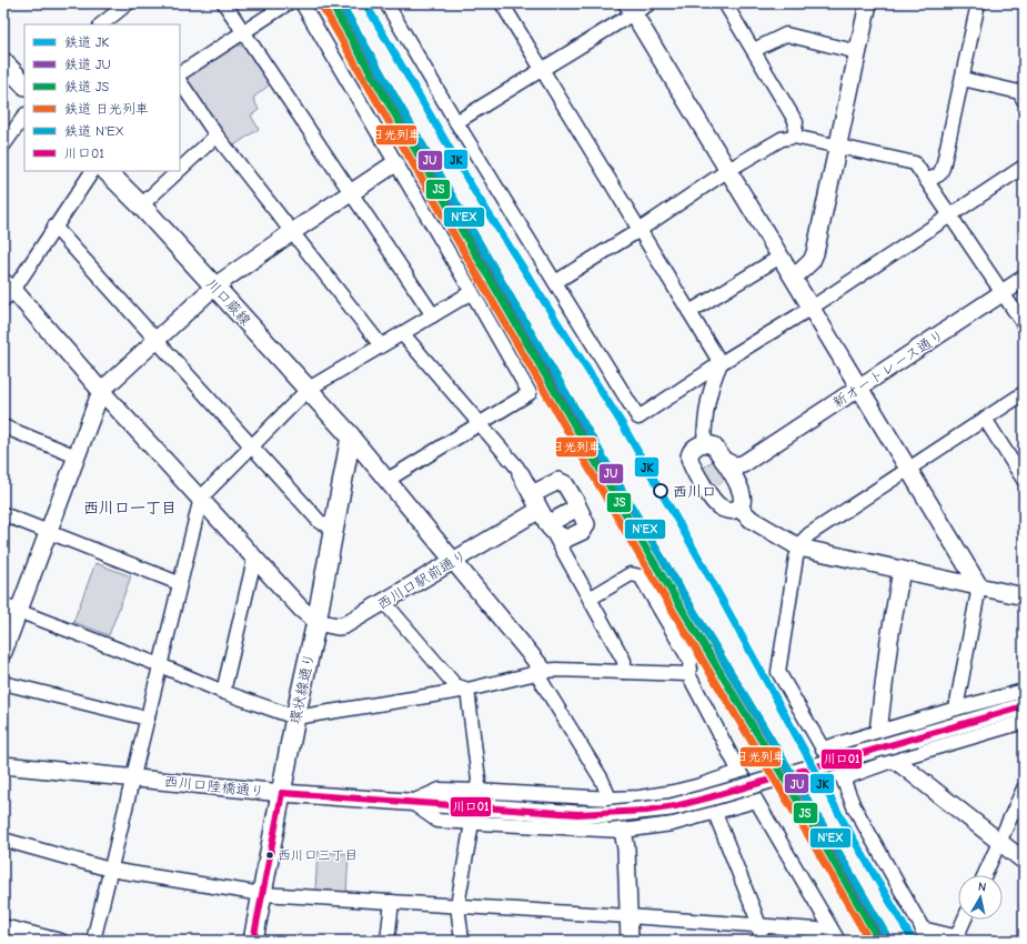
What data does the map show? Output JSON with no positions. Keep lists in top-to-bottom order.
{
  "streets": {
    "main road": ["川口蕨線", "環状線通り"],
    "street": ["新オートレース通り", "西川口駅前通り", "西川口陸橋通り"]
  },
  "crossings": [
    ["川口蕨線", "環状線通り"],
    ["西川口駅前通り", "環状線通り"],
    ["環状線通り", "西川口陸橋通り"]
  ],
  "districts": ["西川口一丁目"],
  "places": ["西川口", "西川口三丁目"],
  "lines": [
    "rail line JK",
    "rail line JU",
    "rail line JS",
    "rail line N'EX",
    "rail line 日光列車",
    "transit line 川口01"
  ],
  "legend": [
    "鉄道 JK",
    "鉄道 JU",
    "鉄道 JS",
    "鉄道 日光列車",
    "鉄道 N'EX",
    "川口01"
  ],
  "north": "top"
}
